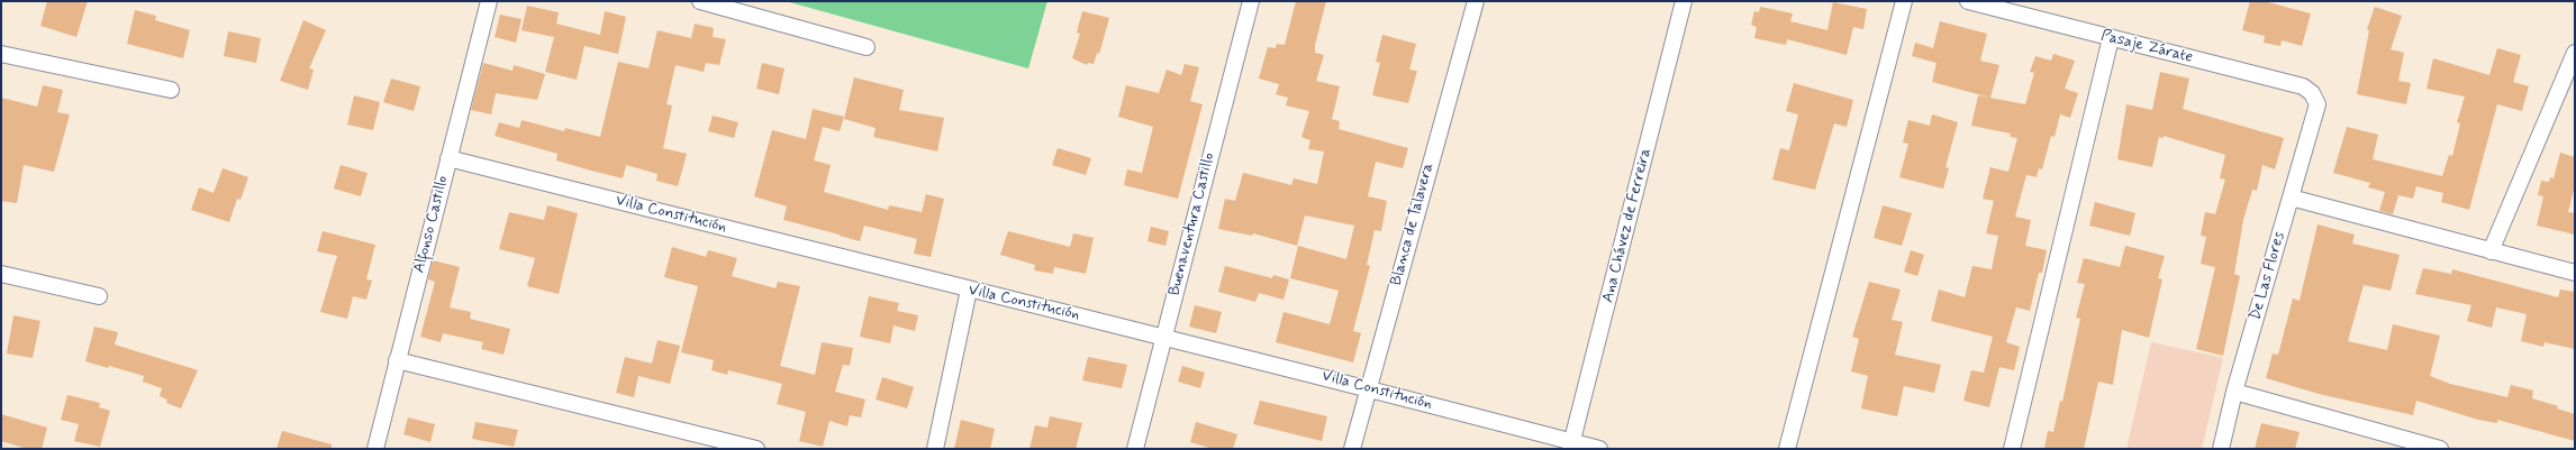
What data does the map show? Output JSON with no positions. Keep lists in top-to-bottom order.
{
  "streets": {
    "street": [
      "Pasaje Zárate",
      "Villa Constitución",
      "Alfonso Castillo",
      "Buenaventura Castillo",
      "Blanca de Talavera",
      "Ana Chávez de Ferreira",
      "De Las Flores"
    ]
  },
  "crossings": [
    ["Pasaje Zárate", "De Las Flores"],
    ["Villa Constitución", "Alfonso Castillo"],
    ["Villa Constitución", "Buenaventura Castillo"],
    ["Villa Constitución", "Blanca de Talavera"],
    ["Villa Constitución", "Ana Chávez de Ferreira"]
  ]
}
